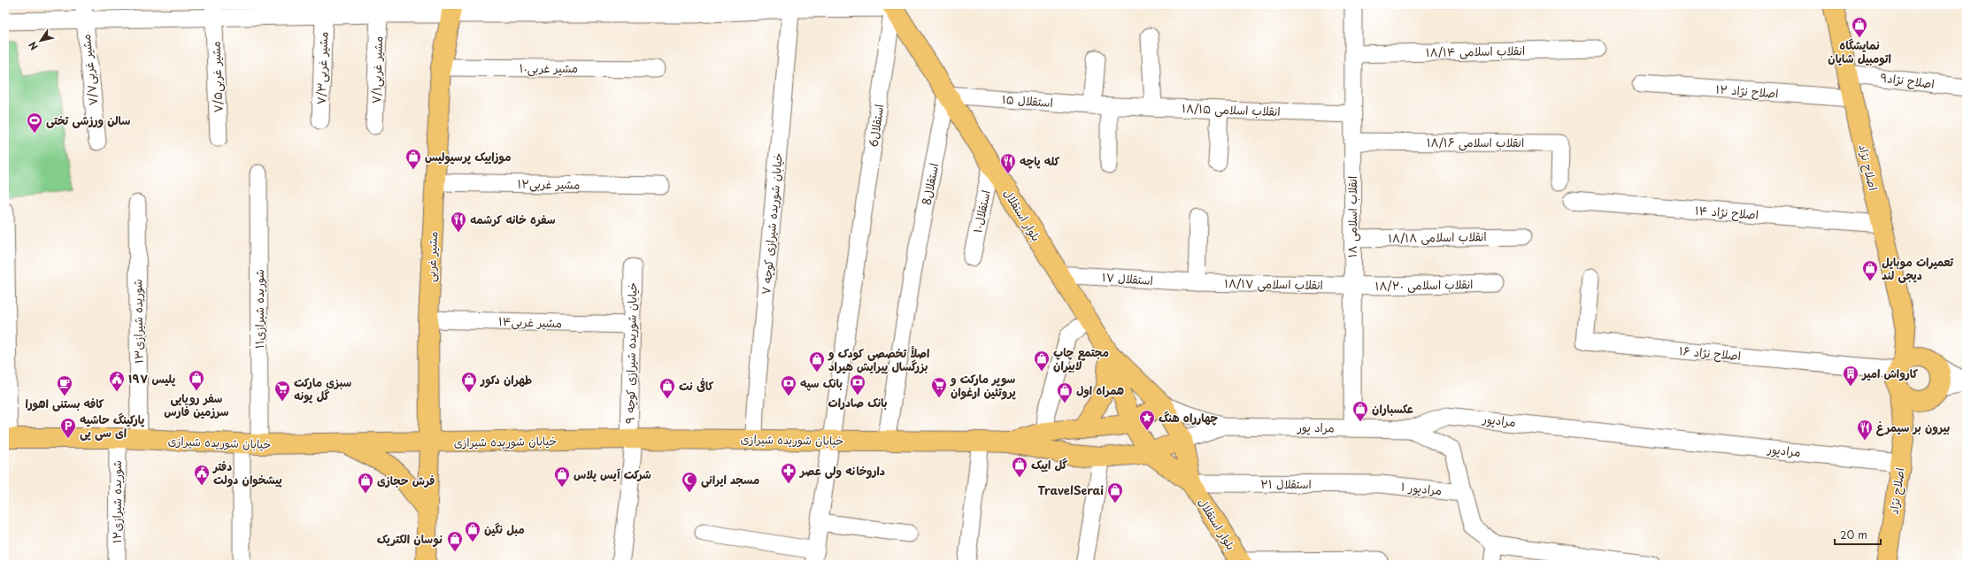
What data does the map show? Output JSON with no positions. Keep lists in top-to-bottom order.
{
  "streets": {
    "main road": [
      "اصلاح نژاد",
      "بلوار استقلال",
      "مشیر غربی",
      "خیابان شوریده شیرازی"
    ],
    "street": [
      "۱۸/۱۴ انقلاب اسلامی",
      "۷/۳مشیر غربی",
      "۱۰مشیر غربی",
      "۷/۷مشیر غربی",
      "۷/۱مشیر غربی",
      "۷/۵مشیر غربی",
      "اصلاح نژاد۹",
      "۱۲ اصلاح نژاد",
      "۱۵ استقلال",
      "۱۸/۱۵ انقلاب اسلامی",
      "استقلال6",
      "۱۸/۱۶ انقلاب اسلامی",
      "مشیر غربی۱۲",
      "استقلال8",
      "استقلال۱۰",
      "۱۴ اصلاح نژاد",
      "۱۸ انقلاب اسلامی",
      "خیابان شوریده شیرازی کوچه ۷",
      "۱۸/۱۸ انقلاب اسلامی",
      "۱۷ استقلال",
      "۱۸/۱۷ انقلاب اسلامی",
      "۱۸/۲۰ انقلاب اسلامی",
      "شوریده شیرازی۱۱",
      "شوریده شیرازی۱۳",
      "مشیر غربی۱۴",
      "خیابان شوریده شیرازی کوچه ۹",
      "۱۶ اصلاح نژاد",
      "مرادپور",
      "مراد پور",
      "۲۱ استقلال",
      "۱ مرادپور",
      "شوریده شیرازی۱۲"
    ]
  },
  "crossings": [
    ["۱۸/۱۴ انقلاب اسلامی", "۱۸ انقلاب اسلامی"],
    ["۱۰مشیر غربی", "مشیر غربی"],
    ["اصلاح نژاد۹", "اصلاح نژاد"],
    ["۱۲ اصلاح نژاد", "اصلاح نژاد"],
    ["۱۵ استقلال", "۱۸/۱۵ انقلاب اسلامی"],
    ["۱۵ استقلال", "استقلال8"],
    ["۱۵ استقلال", "بلوار استقلال"],
    ["۱۸/۱۵ انقلاب اسلامی", "۱۸ انقلاب اسلامی"],
    ["استقلال6", "بلوار استقلال"],
    ["استقلال6", "خیابان شوریده شیرازی"],
    ["۱۸/۱۶ انقلاب اسلامی", "۱۸ انقلاب اسلامی"],
    ["اصلاح نژاد", "۱۴ اصلاح نژاد"],
    ["اصلاح نژاد", "مرادپور"],
    ["مشیر غربی۱۲", "مشیر غربی"],
    ["استقلال8", "بلوار استقلال"],
    ["استقلال8", "خیابان شوریده شیرازی"],
    ["استقلال۱۰", "بلوار استقلال"],
    ["بلوار استقلال", "۱۷ استقلال"],
    ["بلوار استقلال", "مراد پور"],
    ["بلوار استقلال", "خیابان شوریده شیرازی"],
    ["بلوار استقلال", "۲۱ استقلال"],
    ["۱۸ انقلاب اسلامی", "۱۸/۱۸ انقلاب اسلامی"],
    ["۱۸ انقلاب اسلامی", "۱۸/۱۷ انقلاب اسلامی"],
    ["۱۸ انقلاب اسلامی", "۱۸/۲۰ انقلاب اسلامی"],
    ["۱۸ انقلاب اسلامی", "مراد پور"],
    ["خیابان شوریده شیرازی کوچه ۷", "خیابان شوریده شیرازی"],
    ["مشیر غربی", "مشیر غربی۱۴"],
    ["مشیر غربی", "خیابان شوریده شیرازی"],
    ["۱۷ استقلال", "۱۸/۱۷ انقلاب اسلامی"],
    ["۱۸/۱۷ انقلاب اسلامی", "۱۸/۲۰ انقلاب اسلامی"],
    ["شوریده شیرازی۱۱", "خیابان شوریده شیرازی"],
    ["شوریده شیرازی۱۳", "خیابان شوریده شیرازی"],
    ["مشیر غربی۱۴", "خیابان شوریده شیرازی کوچه ۹"],
    ["خیابان شوریده شیرازی کوچه ۹", "خیابان شوریده شیرازی"],
    ["مرادپور", "مراد پور"],
    ["مراد پور", "خیابان شوریده شیرازی"],
    ["خیابان شوریده شیرازی", "شوریده شیرازی۱۲"],
    ["۲۱ استقلال", "۱ مرادپور"]
  ],
  "places": {
    "shop": [
      "نمايشگاه اتومبيل شايان",
      "موزاییک پرسپولیس",
      "تعمیرات موبایل دیجی لند",
      "مجتمع چاپ لابيران",
      "اصلأ تخصصی کودک و بزرگسال پیرایش هیراد",
      "سفر رویایی سرزمین فارس",
      "طهران دکور",
      "کافی نت",
      "همراه اول",
      "عکسباران",
      "گل ایپک",
      "شرکت آیس پلاس",
      "فرش حجازی",
      "TravelSerai",
      "مبل نگین",
      "نوسان الکتریک"
    ],
    "sports": ["سالن ورزشی تختی"],
    "restaurant": ["کله پاچه", "سفره خانه کرشمه", "بیرون بر سیمرغ"],
    "building": ["کارواش امیر"],
    "public building": ["پلیس ۱۹۷", "دفتر پیشخوان دولت"],
    "bank": ["بانک صادرات", "بانک سپه"],
    "cafe": ["کافه بستنی اهورا"],
    "supermarket": ["سوپر مارکت و پروتئین ارغوان", "سبزی مارکت گل پونه"],
    "place": ["چهارراه هنگ"],
    "parking": ["پارکینگ حاشیه ای سی پی"],
    "pharmacy": ["داروخانه ولی عصر"],
    "mosque": ["مسجد ایرانی"]
  },
  "scale_bar": "20 m",
  "north": "bottom left"
}
